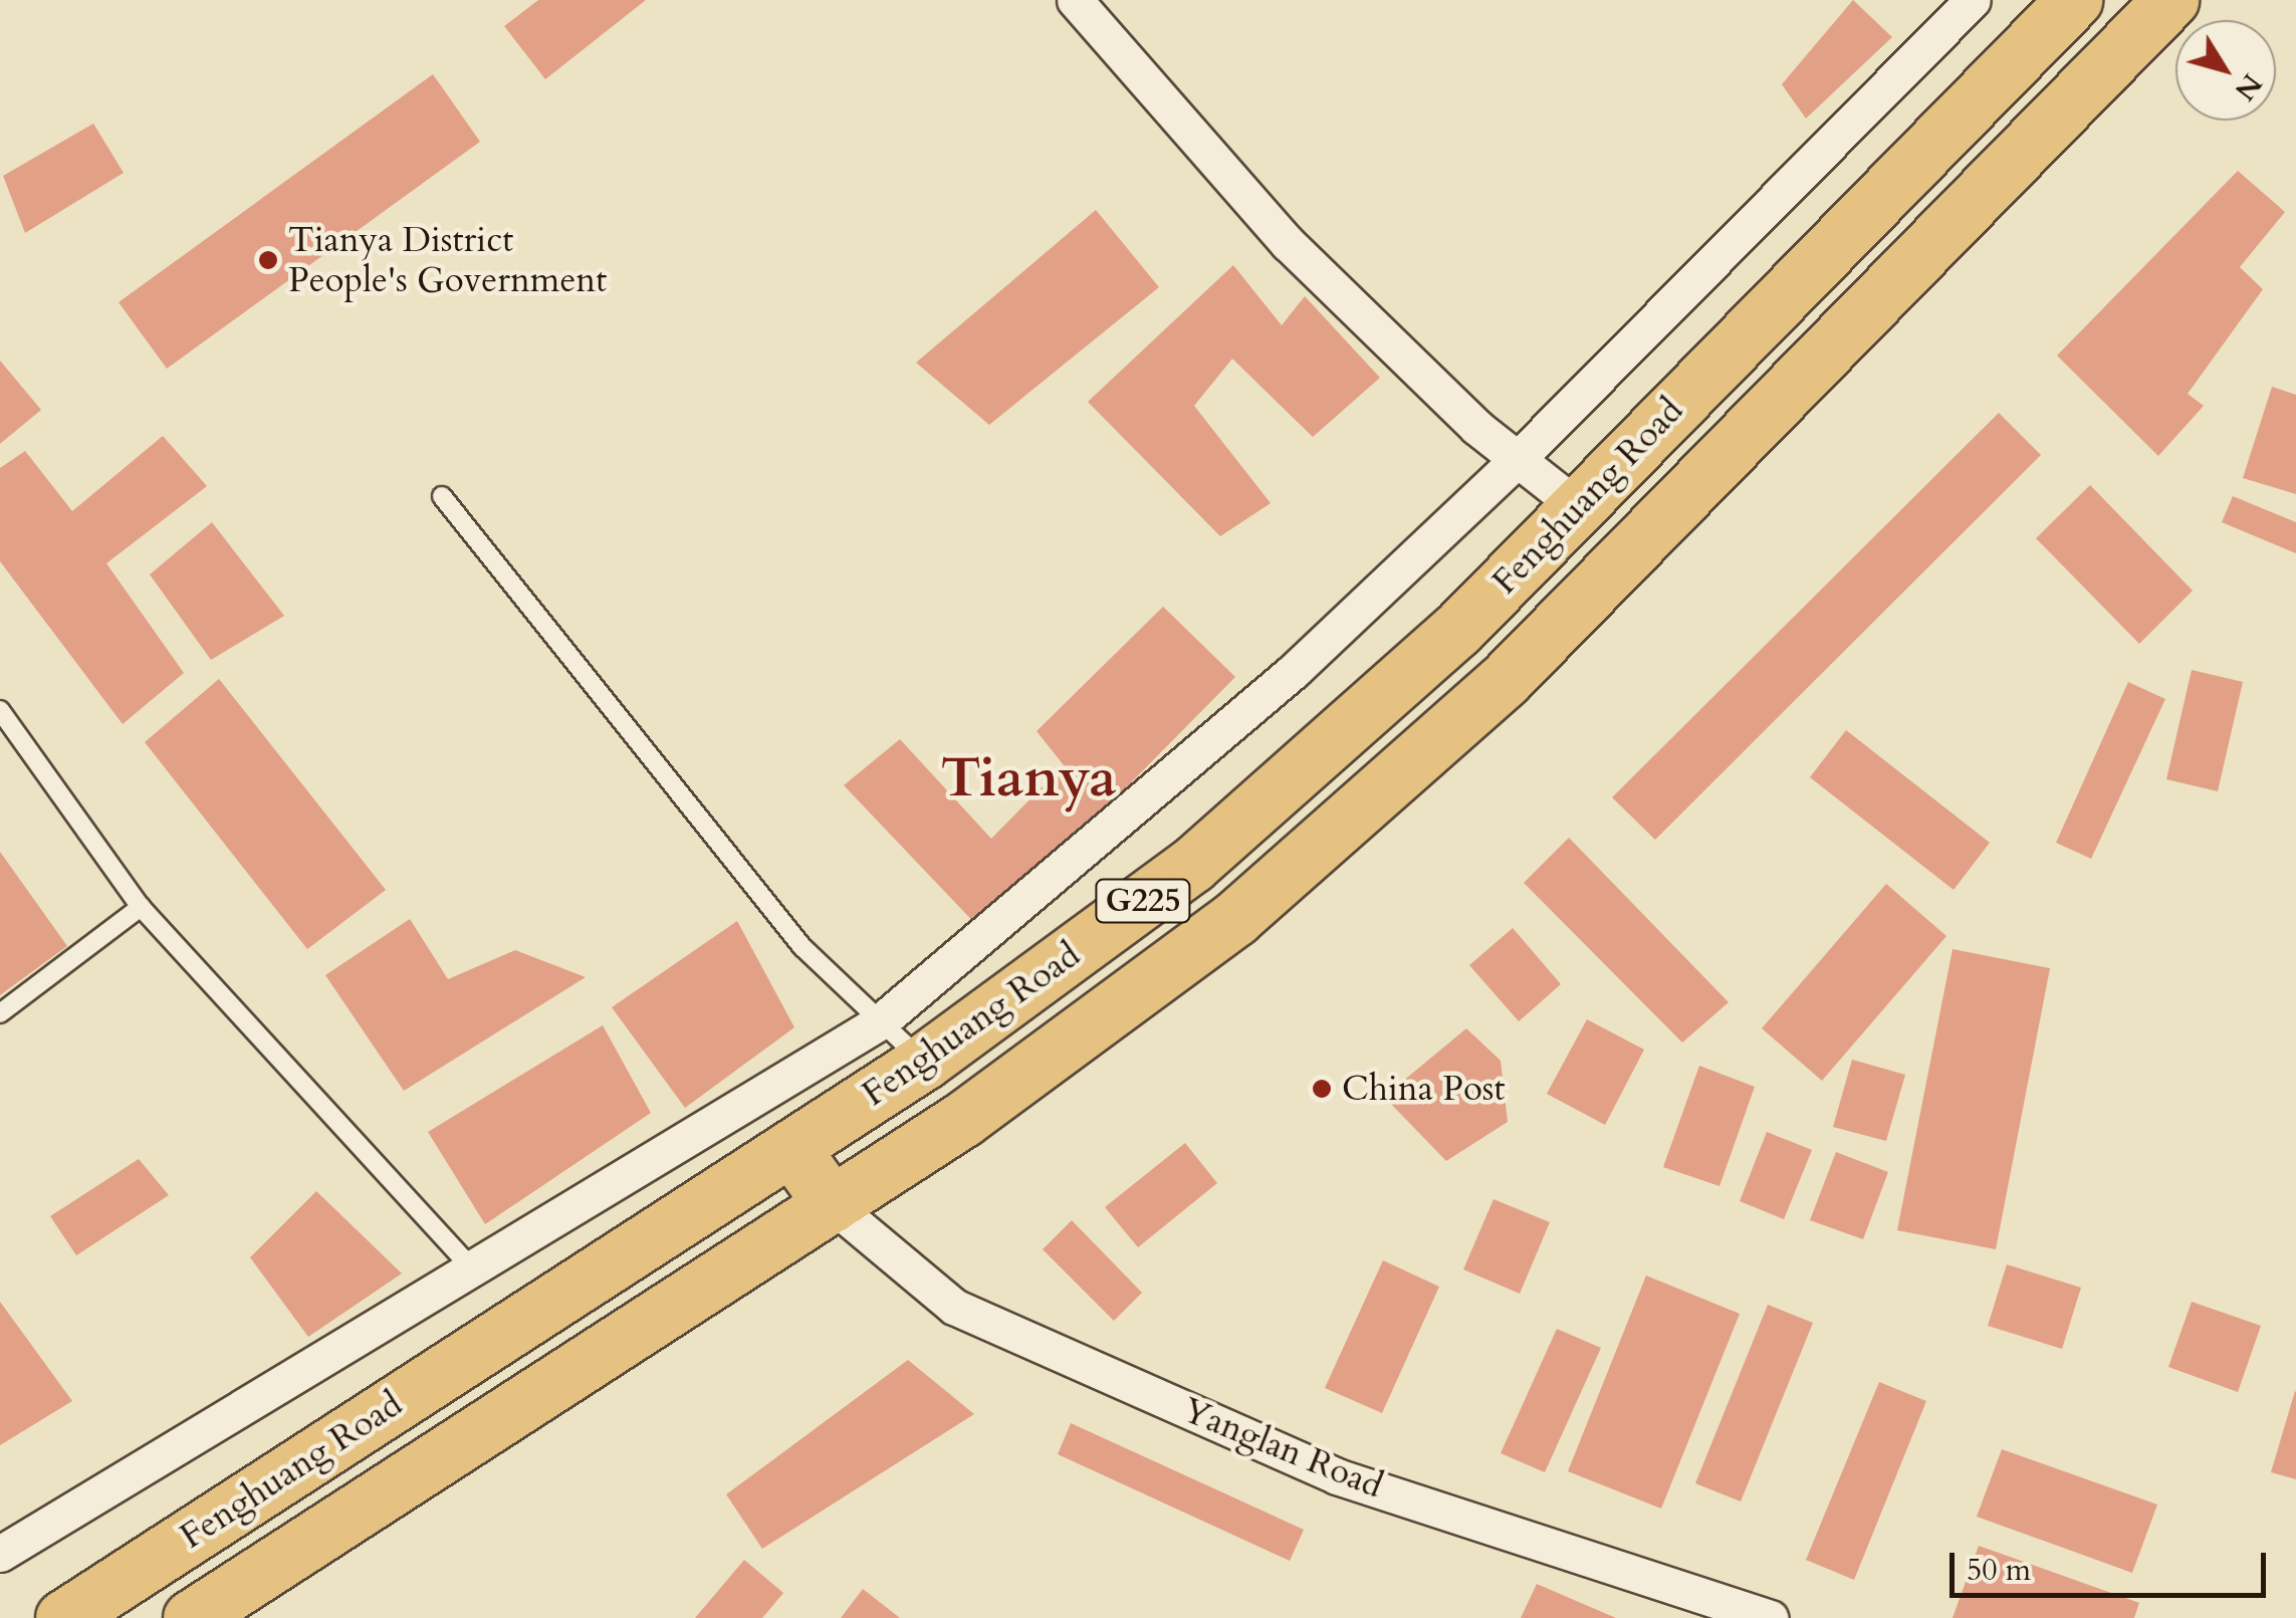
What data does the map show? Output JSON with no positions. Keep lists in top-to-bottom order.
{
  "streets": {
    "main road": ["Fenghuang Road", "G225"],
    "street": ["Yanglan Road"]
  },
  "crossings": [
    ["Fenghuang Road", "Yanglan Road"]
  ],
  "districts": ["Tianya"],
  "places": ["Tianya District People's Government", "China Post"],
  "scale_bar": "50 m",
  "north": "bottom right"
}
